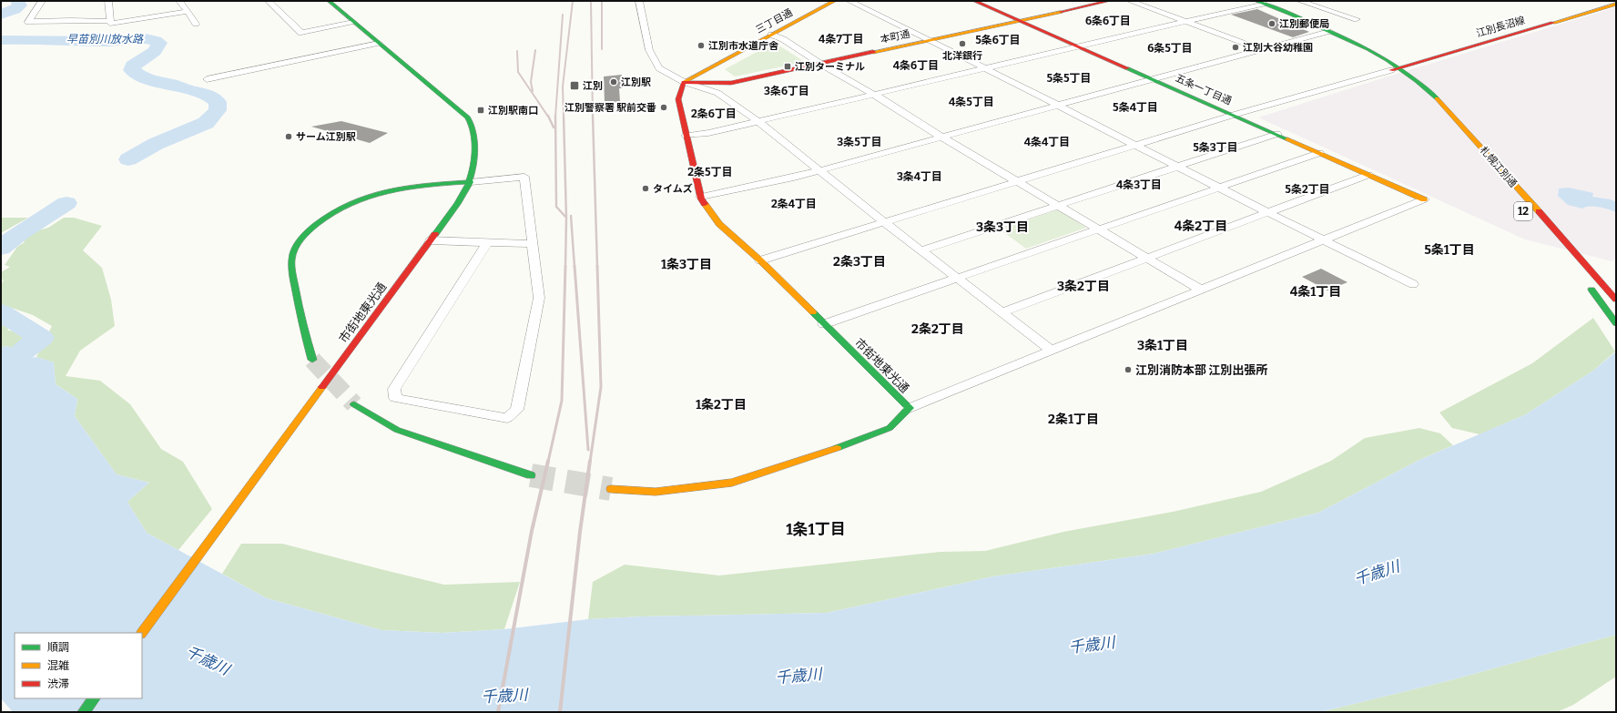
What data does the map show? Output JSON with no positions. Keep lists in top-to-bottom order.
{
  "streets": {
    "main road": [
      "三丁目通",
      "江別長沼線",
      "本町通",
      "五条一丁目通",
      "札幌江別通",
      "12",
      "市街地東光通"
    ]
  },
  "crossings": [
    ["三丁目通", "本町通"],
    ["三丁目通", "市街地東光通"],
    ["江別長沼線", "札幌江別通"],
    ["本町通", "五条一丁目通"],
    ["本町通", "市街地東光通"]
  ],
  "districts": [
    "6条6丁目",
    "4条7丁目",
    "5条6丁目",
    "6条5丁目",
    "4条6丁目",
    "5条5丁目",
    "3条6丁目",
    "4条5丁目",
    "5条4丁目",
    "2条6丁目",
    "3条5丁目",
    "4条4丁目",
    "5条3丁目",
    "2条5丁目",
    "3条4丁目",
    "4条3丁目",
    "5条2丁目",
    "2条4丁目",
    "4条2丁目",
    "3条3丁目",
    "5条1丁目",
    "2条3丁目",
    "1条3丁目",
    "3条2丁目",
    "4条1丁目",
    "2条2丁目",
    "3条1丁目",
    "1条2丁目",
    "2条1丁目",
    "1条1丁目"
  ],
  "water": ["早苗別川放水路", "千歳川"],
  "places": {
    "other": [
      "江別郵便局",
      "北洋銀行",
      "江別市水道庁舎",
      "江別大谷幼稚園",
      "江別駅",
      "江別警察署 駅前交番",
      "サーム江別駅",
      "タイムズ",
      "江別消防本部 江別出張所"
    ],
    "transit": ["江別ターミナル", "江別", "江別駅南口"]
  },
  "legend": ["順調", "混雑", "渋滞"]
}
